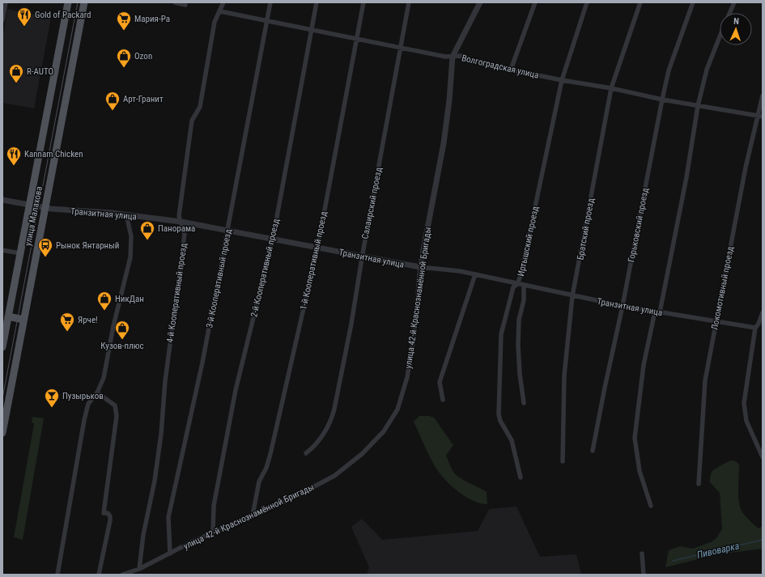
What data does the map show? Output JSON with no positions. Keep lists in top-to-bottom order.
{
  "streets": {
    "main road": ["улица Малахова"],
    "street": [
      "Волгоградская улица",
      "Салаирский проезд",
      "Транзитная улица",
      "Горьковский проезд",
      "Братский проезд",
      "Иртышский проезд",
      "1-й Кооперативный проезд",
      "2-й Кооперативный проезд",
      "3-й Кооперативный проезд",
      "Локомотивный проезд",
      "4-й Кооперативный проезд",
      "улица 42-й Краснознамённой Бригады"
    ]
  },
  "crossings": [
    ["Волгоградская улица", "Салаирский проезд"],
    ["Волгоградская улица", "Горьковский проезд"],
    ["Волгоградская улица", "Братский проезд"],
    ["Волгоградская улица", "Иртышский проезд"],
    ["Волгоградская улица", "1-й Кооперативный проезд"],
    ["Волгоградская улица", "2-й Кооперативный проезд"],
    ["Волгоградская улица", "3-й Кооперативный проезд"],
    ["Волгоградская улица", "Локомотивный проезд"],
    ["Волгоградская улица", "4-й Кооперативный проезд"],
    ["Волгоградская улица", "улица 42-й Краснознамённой Бригады"],
    ["Салаирский проезд", "Транзитная улица"],
    ["Транзитная улица", "улица Малахова"],
    ["Транзитная улица", "Горьковский проезд"],
    ["Транзитная улица", "Братский проезд"],
    ["Транзитная улица", "Иртышский проезд"],
    ["Транзитная улица", "1-й Кооперативный проезд"],
    ["Транзитная улица", "2-й Кооперативный проезд"],
    ["Транзитная улица", "3-й Кооперативный проезд"],
    ["Транзитная улица", "Локомотивный проезд"],
    ["Транзитная улица", "4-й Кооперативный проезд"],
    ["Транзитная улица", "улица 42-й Краснознамённой Бригады"],
    ["1-й Кооперативный проезд", "улица 42-й Краснознамённой Бригады"],
    ["2-й Кооперативный проезд", "улица 42-й Краснознамённой Бригады"],
    ["3-й Кооперативный проезд", "улица 42-й Краснознамённой Бригады"],
    ["4-й Кооперативный проезд", "улица 42-й Краснознамённой Бригады"]
  ],
  "water": ["Пивоварка"],
  "places": {
    "restaurant": ["Gold of Packard", "Kannam Chicken"],
    "supermarket": ["Мария-Ра", "Ярче!"],
    "shop": [
      "Ozon",
      "R-AUTO",
      "Арт-Гранит",
      "Панорама",
      "НикДан",
      "Кузов-плюс"
    ],
    "bus stop": ["Рынок Янтарный"],
    "bar": ["Пузырьков"]
  },
  "north": "top"
}
